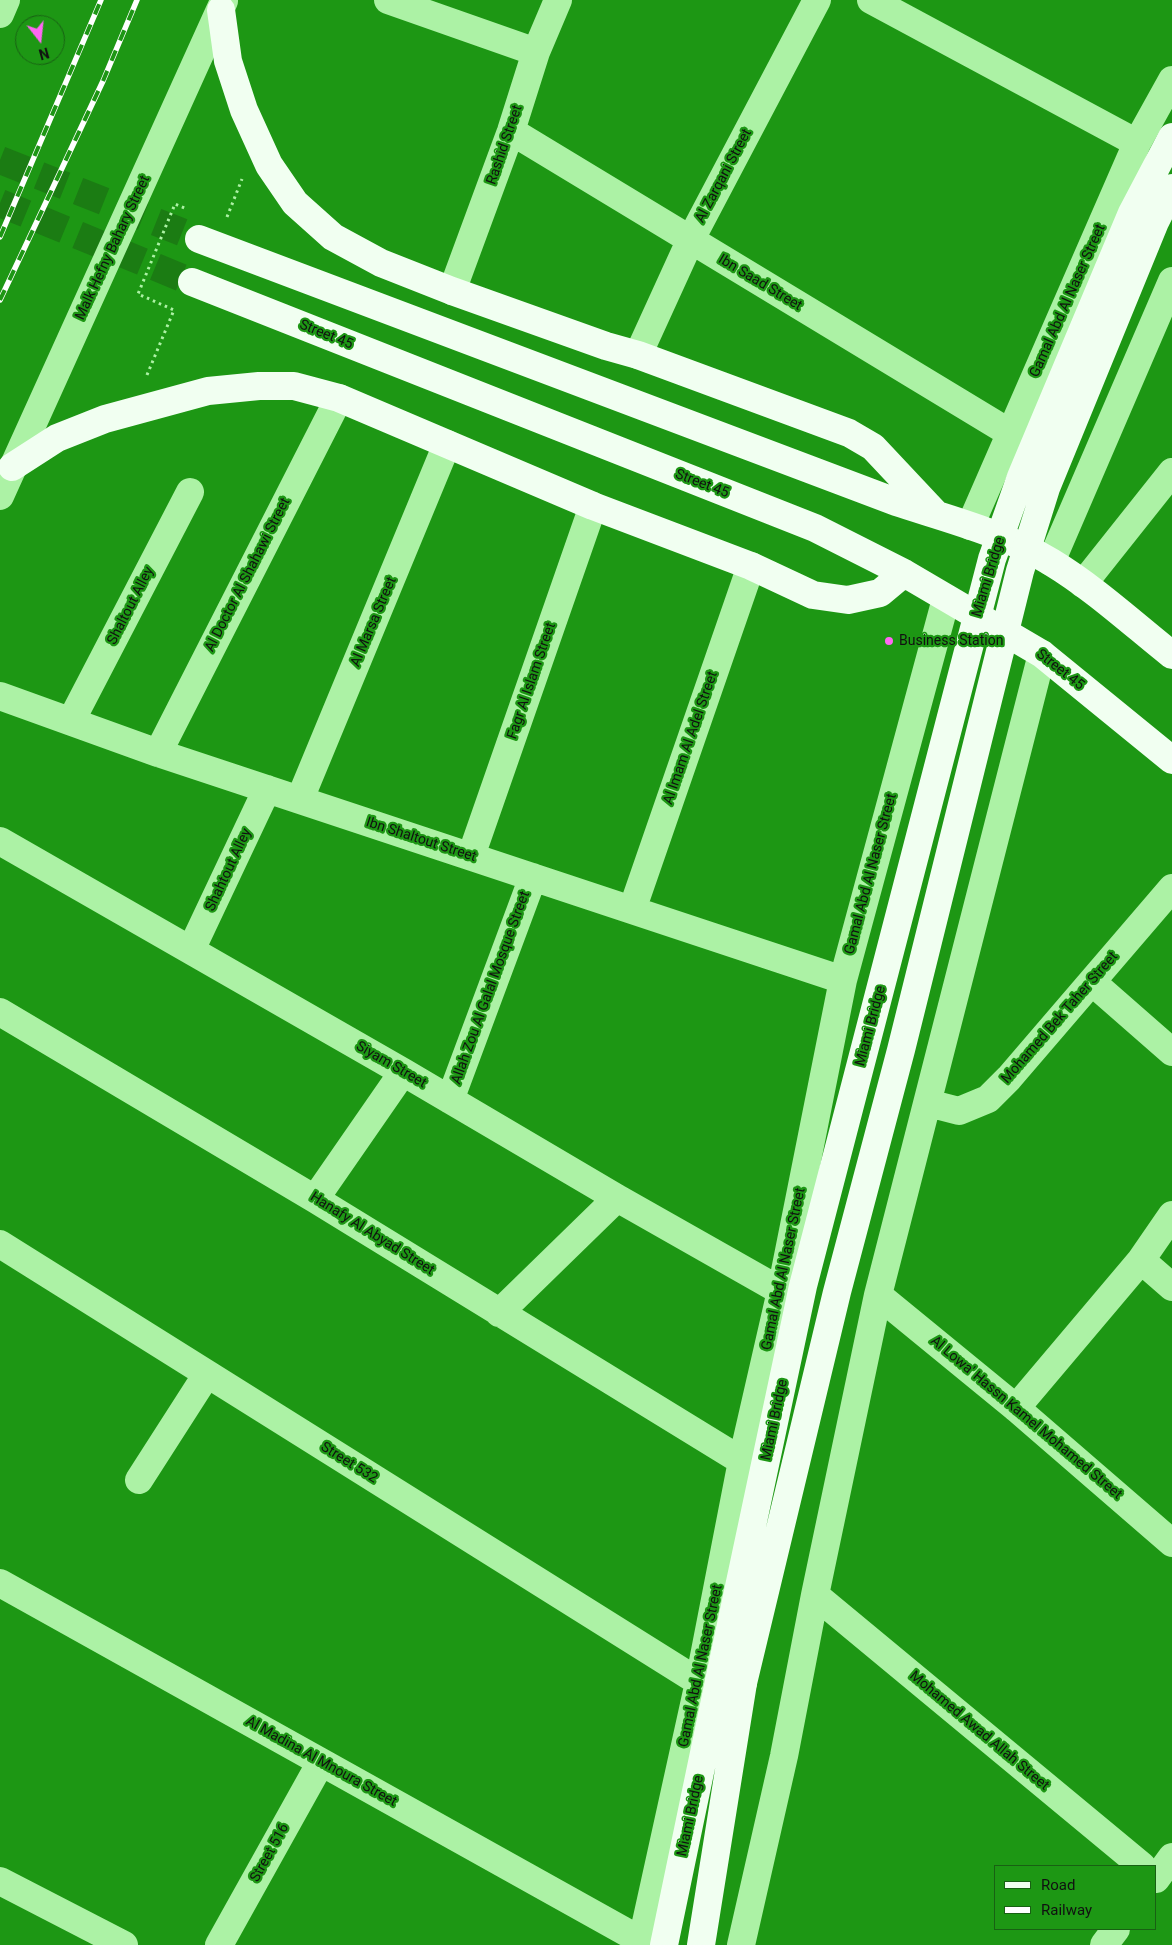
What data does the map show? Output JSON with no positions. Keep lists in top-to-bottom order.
{
  "streets": {
    "main road": ["Street 45", "Miami Bridge"],
    "street": [
      "Rashid Street",
      "Al Zarqani Street",
      "Malk Hefny Bahary Street",
      "Ibn Saad Street",
      "Gamal Abd Al Naser Street",
      "Al Doctor Al Shahawi Street",
      "Shaltout Alley",
      "Al Marsa Street",
      "Fagr Al Islam Street",
      "Al Imam Al Adel Street",
      "Ibn Shaltout Street",
      "Shahtout Alley",
      "Allah Zou Al Galal Mosque Street",
      "Mohamed Bek Taher Street",
      "Siyam Street",
      "Hanafy Al Abyad Street",
      "Al Lowa' Hassn Kamel Mohamed Street",
      "Street 532",
      "Mohamed Awad Allah Street",
      "Al Madina Al Mnoura Street",
      "Street 516"
    ]
  },
  "crossings": [
    ["Rashid Street", "Ibn Saad Street"],
    ["Al Zarqani Street", "Ibn Saad Street"],
    ["Ibn Saad Street", "Gamal Abd Al Naser Street"],
    ["Gamal Abd Al Naser Street", "Street 45"],
    ["Gamal Abd Al Naser Street", "Miami Bridge"],
    ["Gamal Abd Al Naser Street", "Ibn Shaltout Street"],
    ["Gamal Abd Al Naser Street", "Siyam Street"],
    ["Gamal Abd Al Naser Street", "Hanafy Al Abyad Street"],
    ["Gamal Abd Al Naser Street", "Street 532"],
    ["Al Doctor Al Shahawi Street", "Ibn Shaltout Street"],
    ["Miami Bridge", "Street 532"],
    ["Miami Bridge", "Al Madina Al Mnoura Street"],
    ["Shaltout Alley", "Ibn Shaltout Street"],
    ["Al Marsa Street", "Ibn Shaltout Street"],
    ["Fagr Al Islam Street", "Ibn Shaltout Street"],
    ["Al Imam Al Adel Street", "Ibn Shaltout Street"],
    ["Ibn Shaltout Street", "Shahtout Alley"],
    ["Ibn Shaltout Street", "Allah Zou Al Galal Mosque Street"],
    ["Shahtout Alley", "Siyam Street"],
    ["Allah Zou Al Galal Mosque Street", "Siyam Street"],
    ["Al Madina Al Mnoura Street", "Street 516"]
  ],
  "places": ["Business Station"],
  "legend": ["Road", "Railway"],
  "north": "bottom"
}
